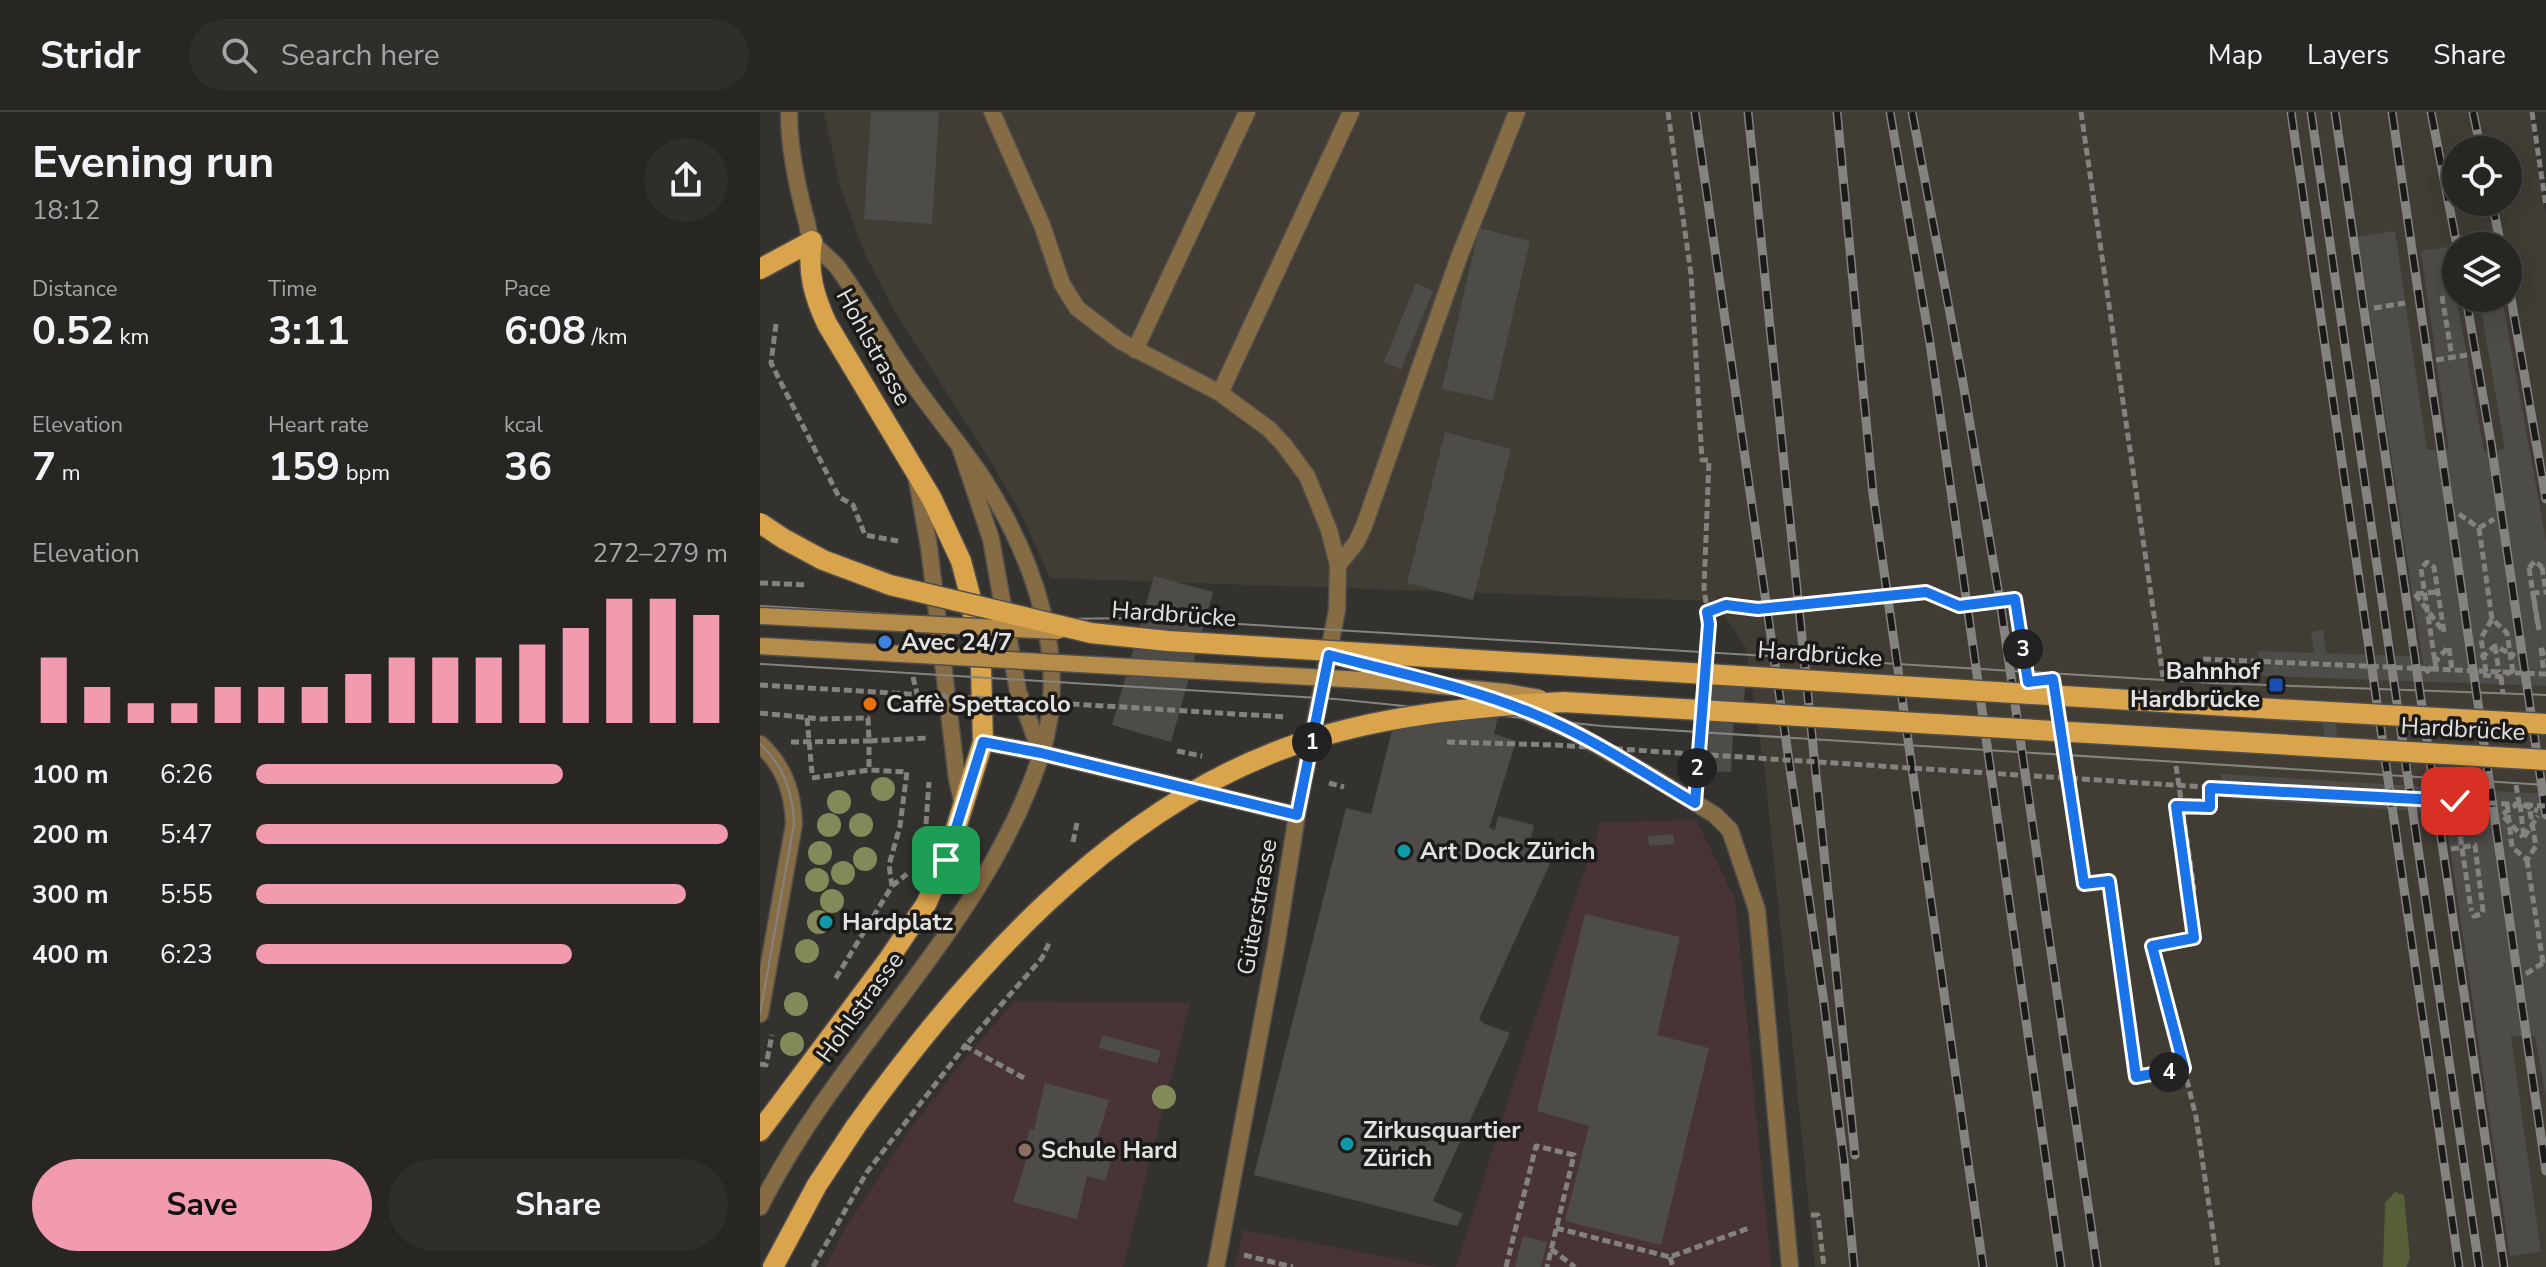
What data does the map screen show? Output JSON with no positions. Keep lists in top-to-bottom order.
{
  "streets": {
    "main road": ["Hohlstrasse", "Hardbrücke"],
    "street": ["Güterstrasse"]
  },
  "crossings": [
    ["Hohlstrasse", "Güterstrasse"]
  ],
  "places": {
    "other": [
      "Avec 24/7",
      "Caffè Spettacolo",
      "Art Dock Zürich",
      "Hardplatz",
      "Zirkusquartier Zürich",
      "Schule Hard"
    ],
    "transit": ["Bahnhof Hardbrücke"]
  },
  "page": {
    "header": "Stridr",
    "search": "Search here",
    "nav": ["Map", "Layers", "Share"],
    "heading": ["Evening run", "18:12"],
    "stats": [
      ["Distance", "0.52 km"],
      ["Time", "3:11"],
      ["Pace", "6:08 /km"],
      ["Elevation", "7 m"],
      ["Heart rate", "159 bpm"],
      ["kcal", "36"]
    ],
    "chart": ["Elevation", "272–279 m"],
    "pins": [
      "3",
      "1",
      "2",
      "4"
    ],
    "list": [
      {
        "name": "100 m",
        "note": "6:26"
      },
      {
        "name": "200 m",
        "note": "5:47"
      },
      {
        "name": "300 m",
        "note": "5:55"
      },
      {
        "name": "400 m",
        "note": "6:23"
      }
    ],
    "buttons": ["Save", "Share"]
  }
}
